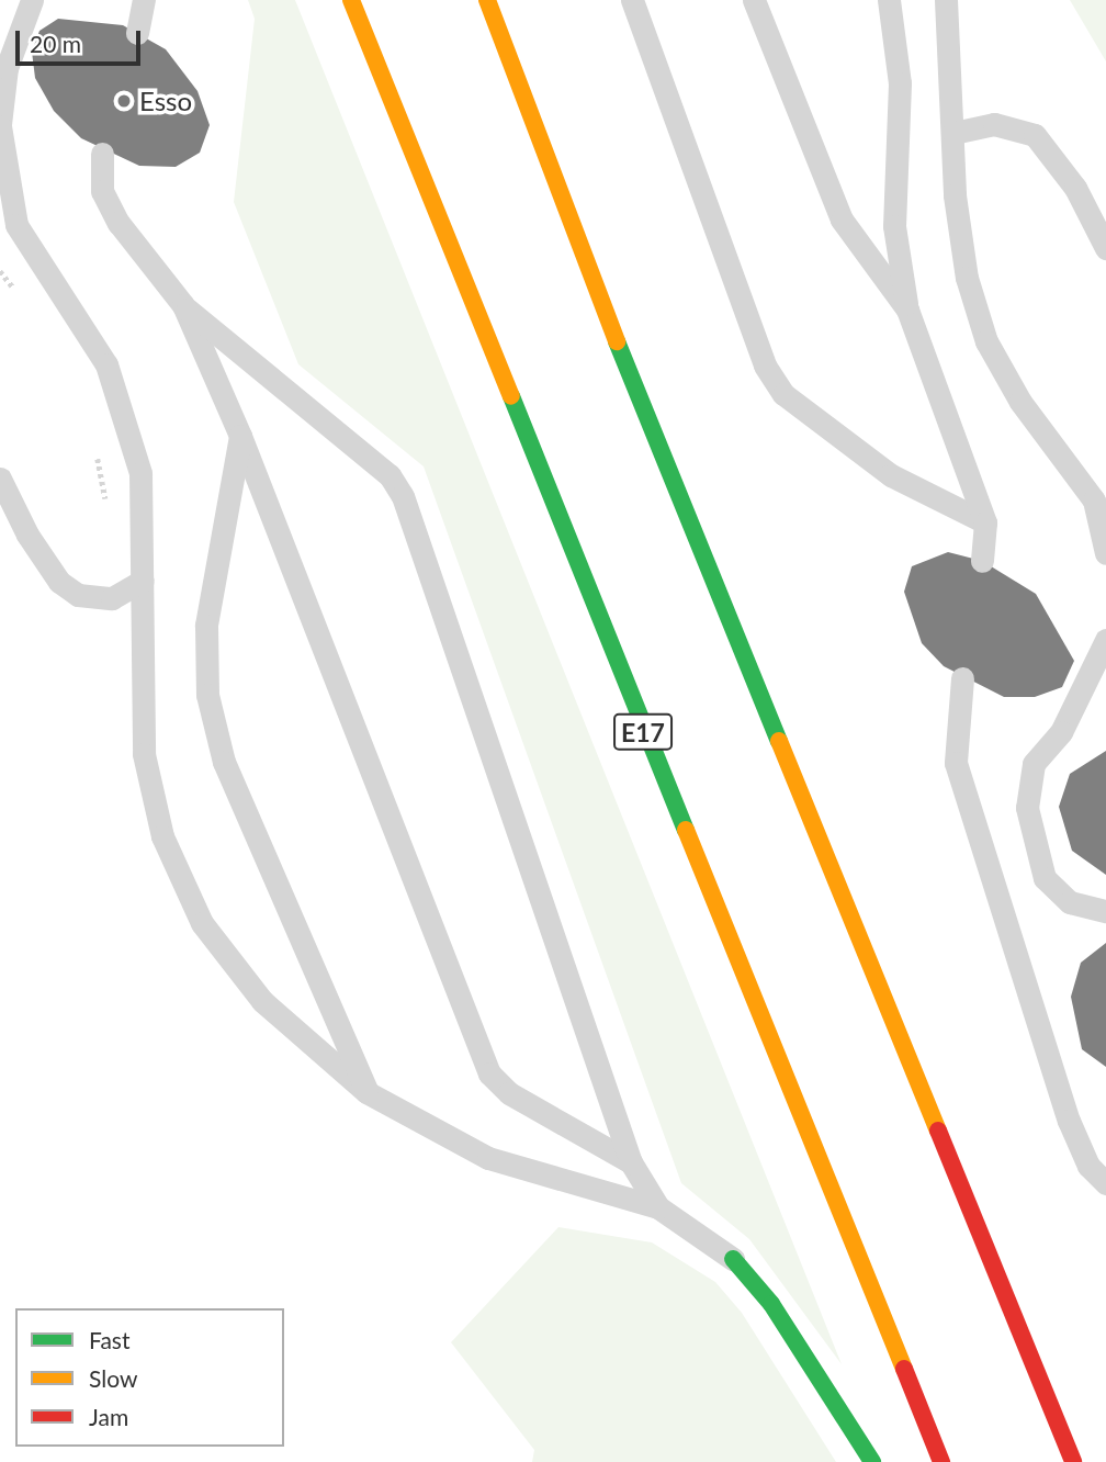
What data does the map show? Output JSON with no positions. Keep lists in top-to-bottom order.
{
  "streets": {
    "highway": ["E17"]
  },
  "places": ["Esso"],
  "legend": ["Fast", "Slow", "Jam"],
  "scale_bar": "20 m"
}
